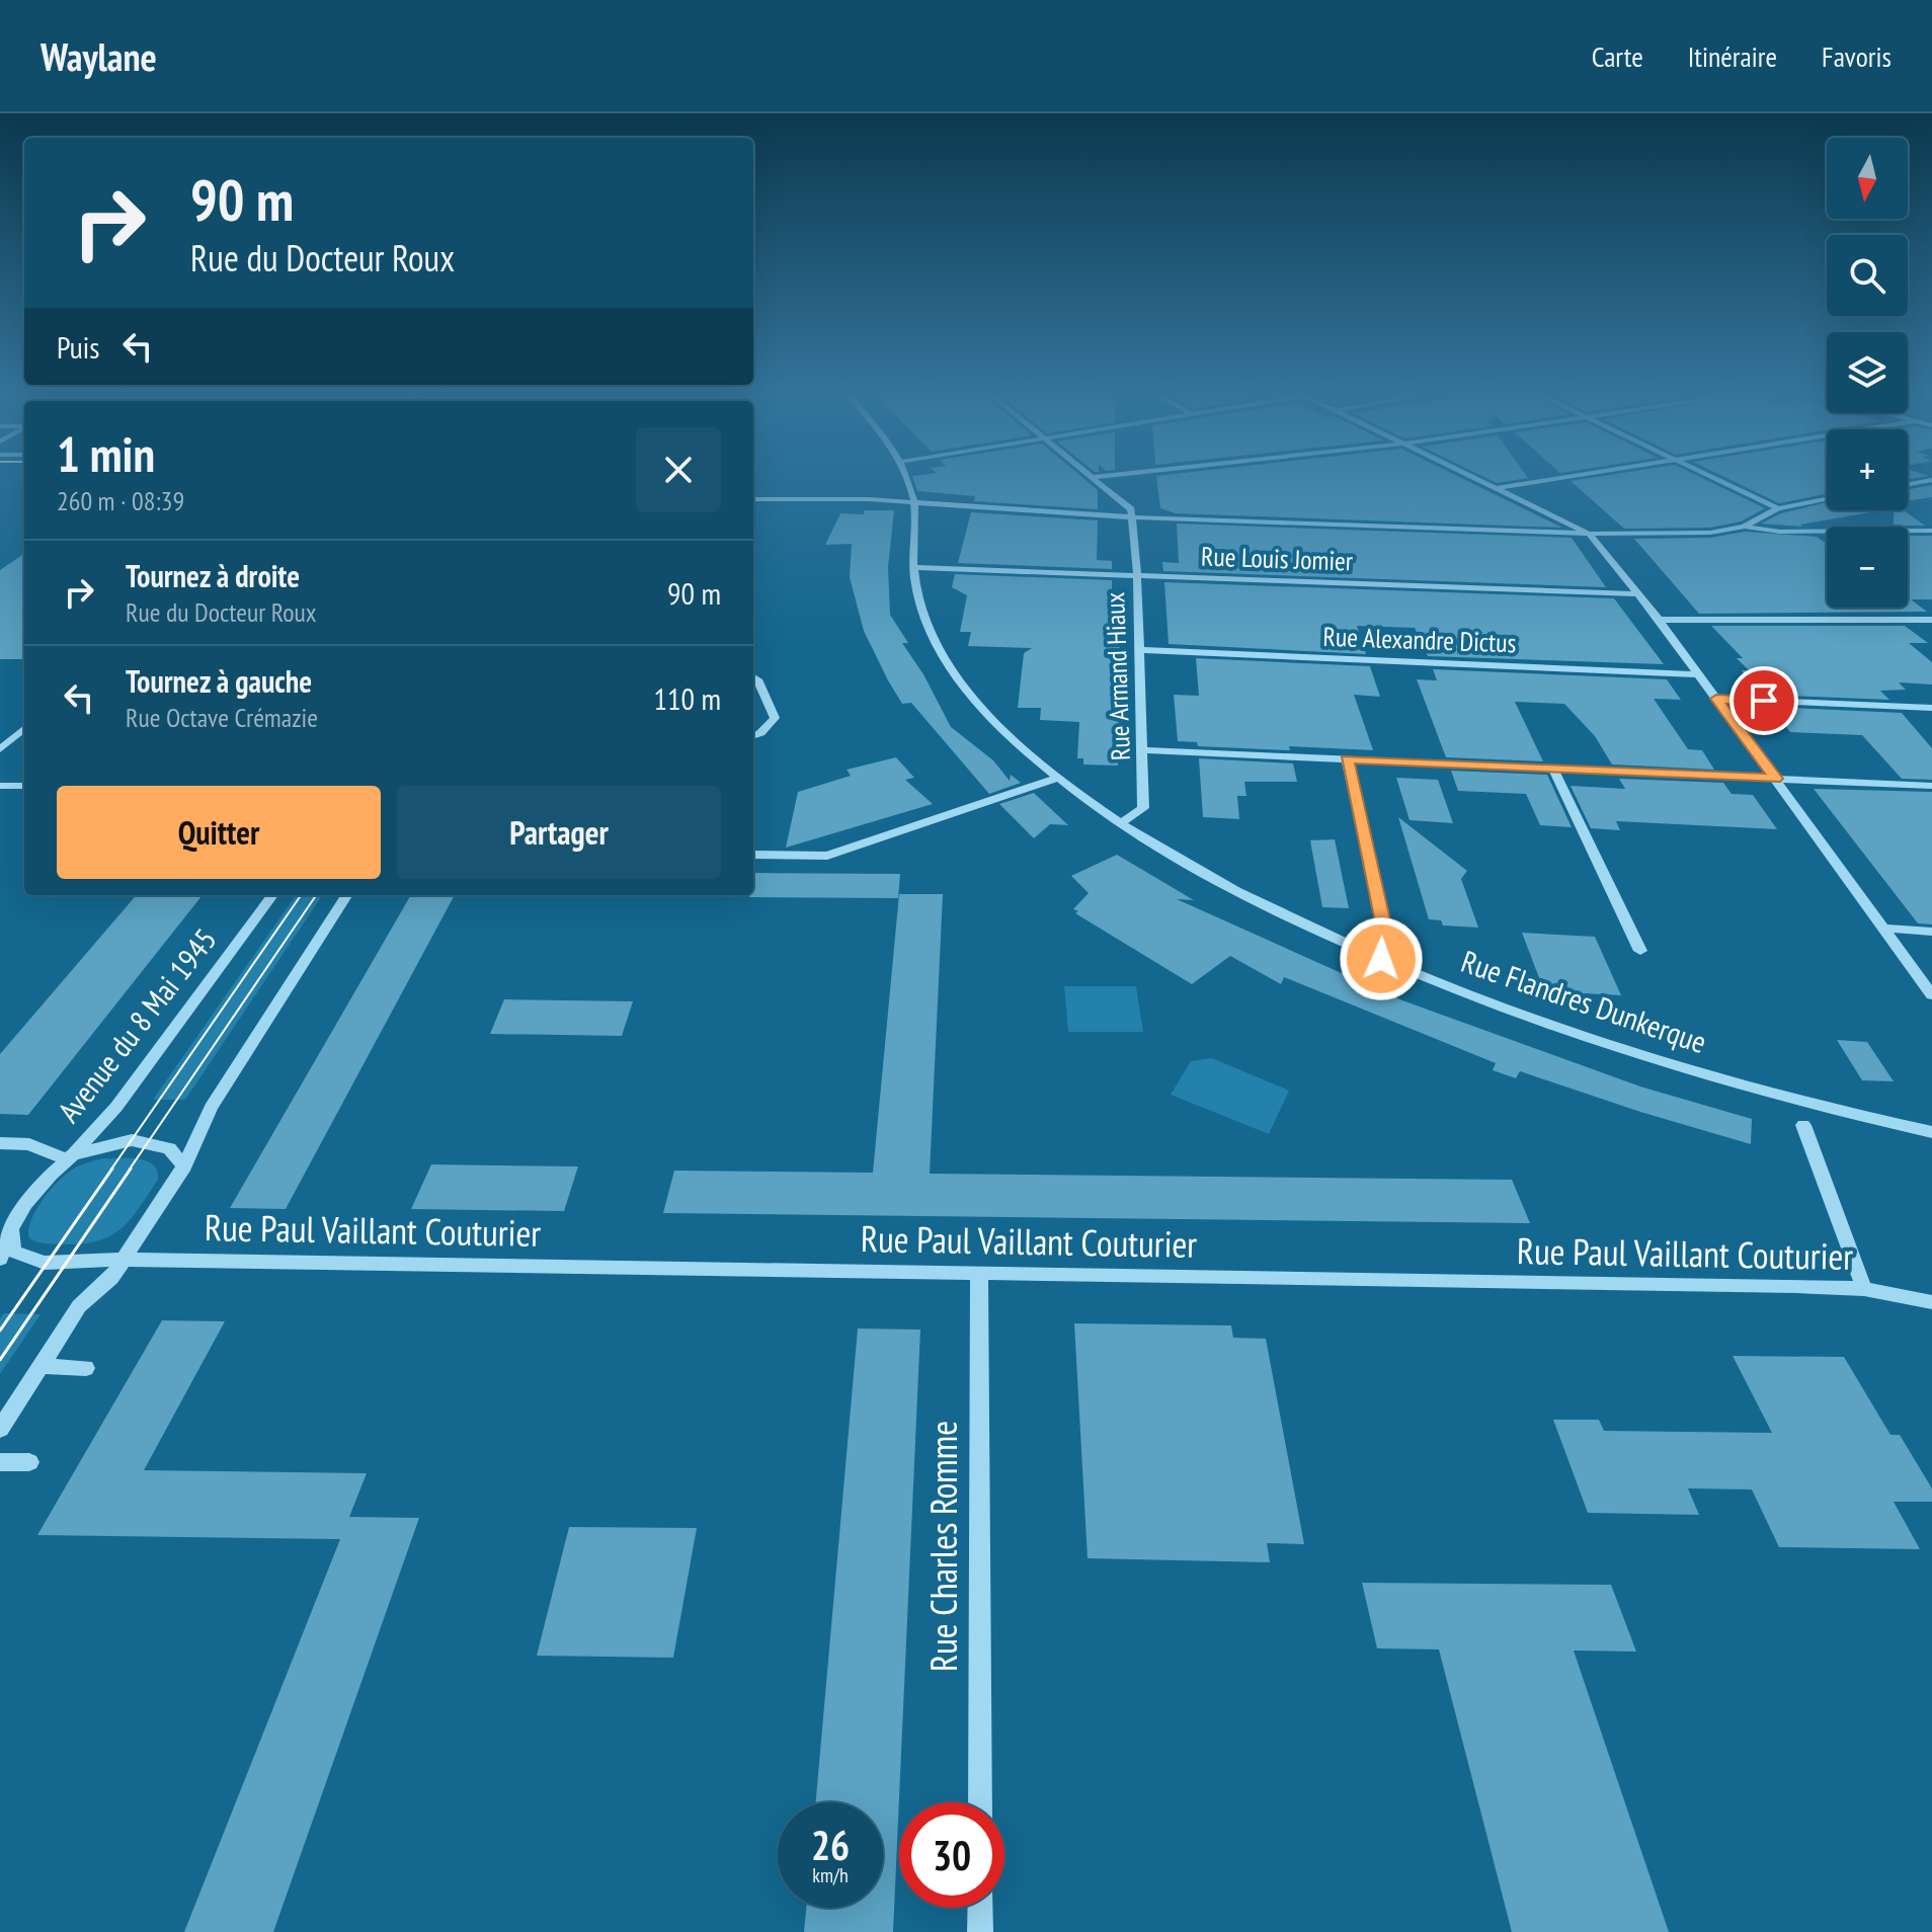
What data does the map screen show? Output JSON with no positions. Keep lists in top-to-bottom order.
{
  "streets": {
    "street": [
      "Rue Louis Jomier",
      "Rue Alexandre Dictus",
      "Rue Armand Hiaux",
      "Rue Flandres Dunkerque",
      "Avenue du 8 Mai 1945",
      "Rue Paul Vaillant Couturier",
      "Rue Charles Romme"
    ]
  },
  "crossings": [
    ["Rue Louis Jomier", "Rue Armand Hiaux"],
    ["Rue Louis Jomier", "Rue Flandres Dunkerque"],
    ["Rue Alexandre Dictus", "Rue Armand Hiaux"],
    ["Rue Armand Hiaux", "Rue Flandres Dunkerque"],
    ["Avenue du 8 Mai 1945", "Rue Paul Vaillant Couturier"],
    ["Rue Paul Vaillant Couturier", "Rue Charles Romme"]
  ],
  "north": "bottom",
  "page": {
    "header": "Waylane",
    "nav": ["Carte", "Itinéraire", "Favoris"],
    "map_buttons": ["+", "−"],
    "turn": ["90 m", "Rue du Docteur Roux"],
    "then": "Puis",
    "heading": ["1 min", "260 m · 08:39"],
    "list": [
      {
        "name": "Tournez à droite",
        "note": "Rue du Docteur Roux",
        "value": "90 m"
      },
      {
        "name": "Tournez à gauche",
        "note": "Rue Octave Crémazie",
        "value": "110 m"
      }
    ],
    "buttons": ["Quitter", "Partager"],
    "speed": "26 km/h",
    "limit": "30"
  }
}
